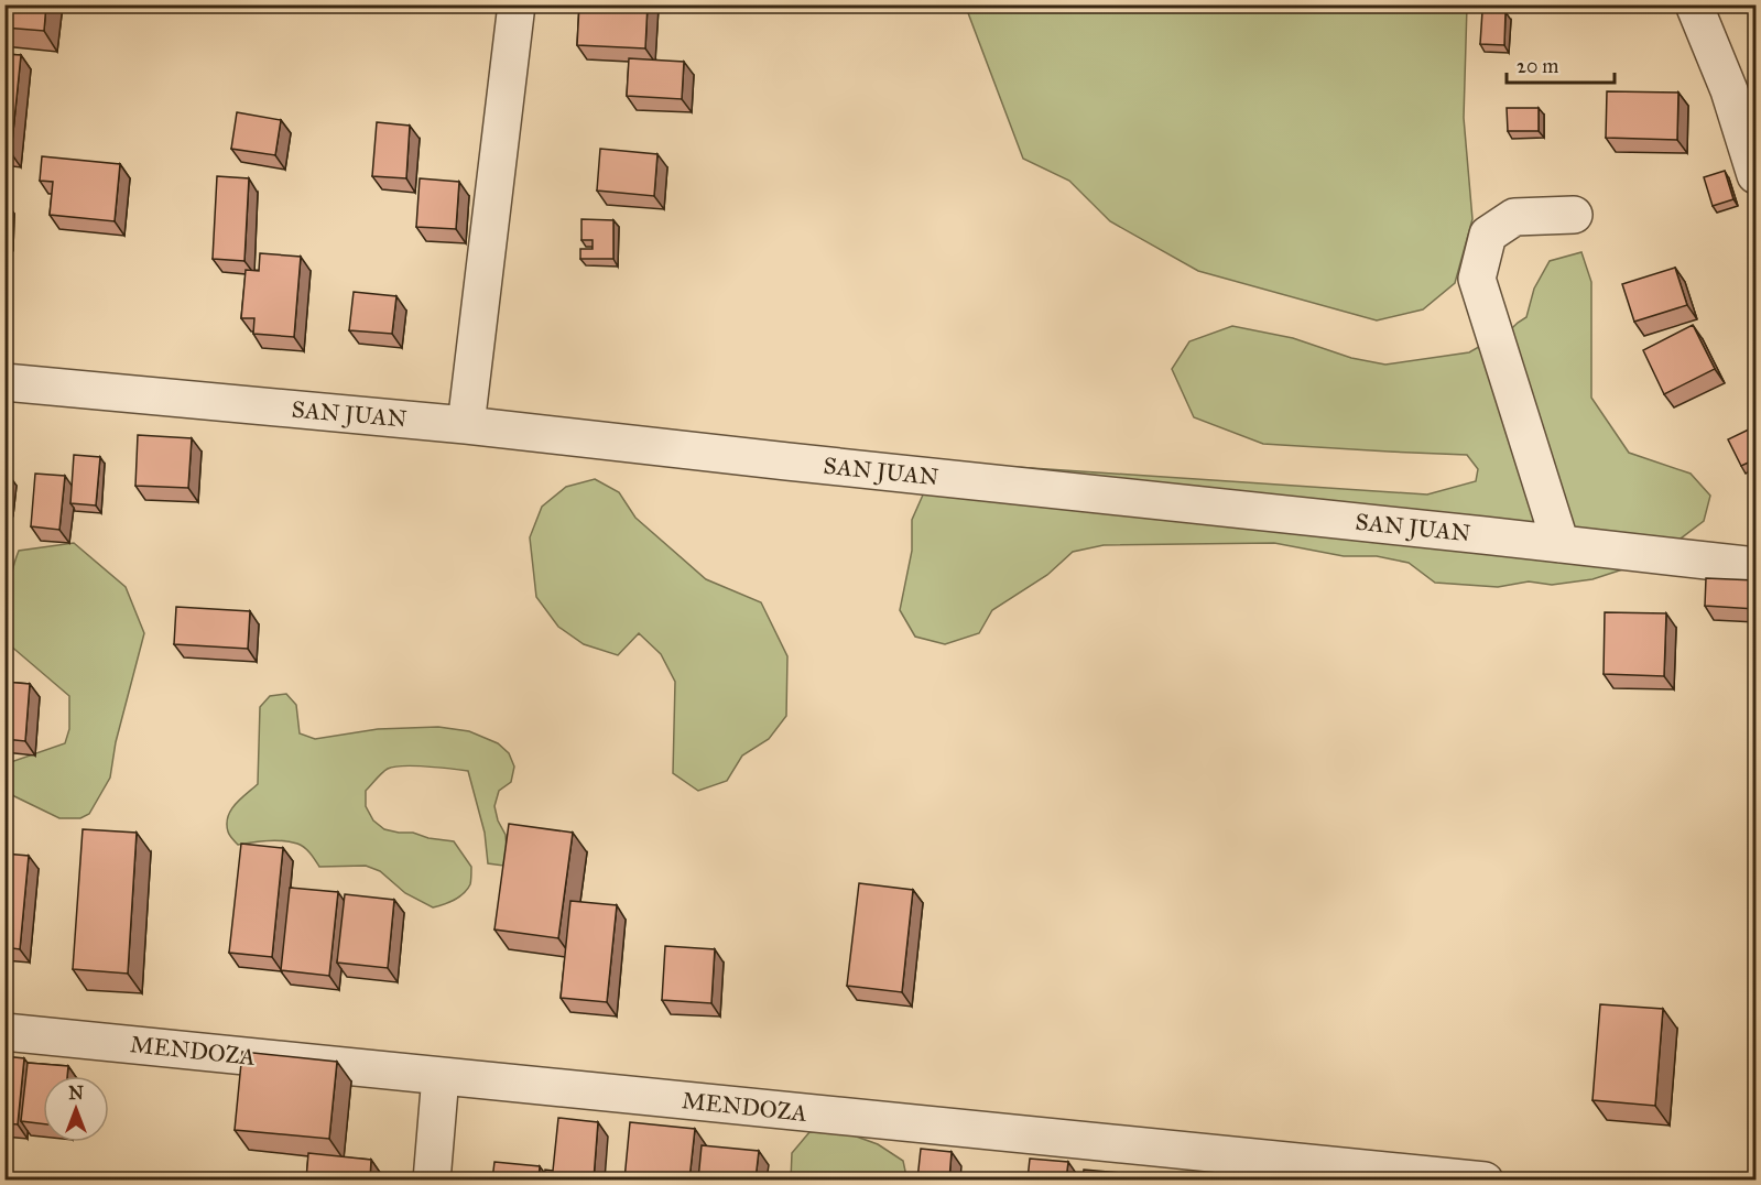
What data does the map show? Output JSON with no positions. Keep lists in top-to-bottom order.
{
  "streets": {
    "street": ["SAN JUAN", "MENDOZA"]
  },
  "scale_bar": "20 m",
  "north": "top"
}
